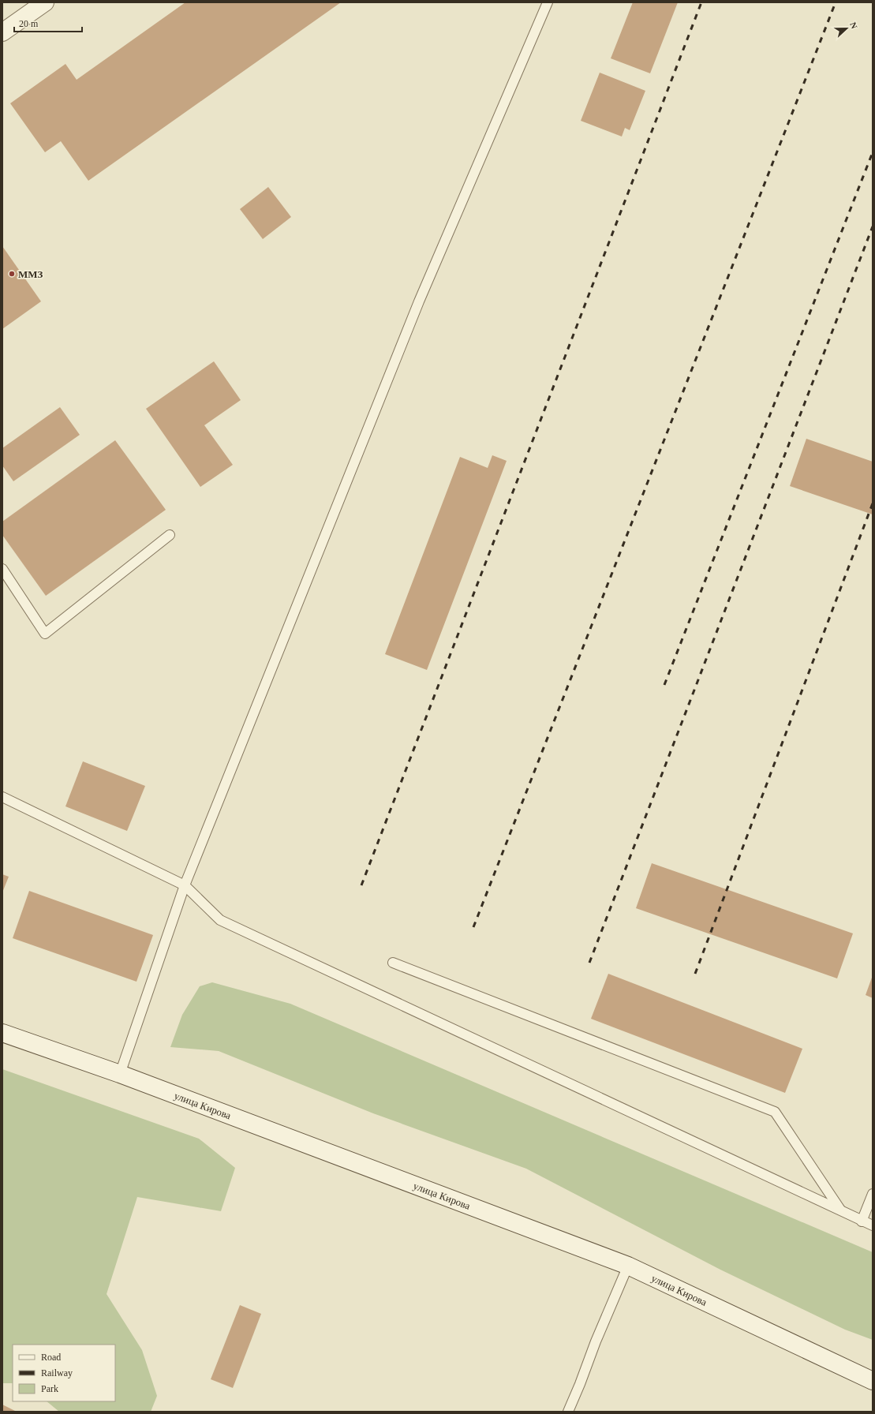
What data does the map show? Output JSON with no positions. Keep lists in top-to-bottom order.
{
  "streets": {
    "main road": ["улица Кирова"]
  },
  "places": ["ММЗ"],
  "legend": ["Road", "Railway", "Park"],
  "scale_bar": "20 m",
  "north": "right"
}
